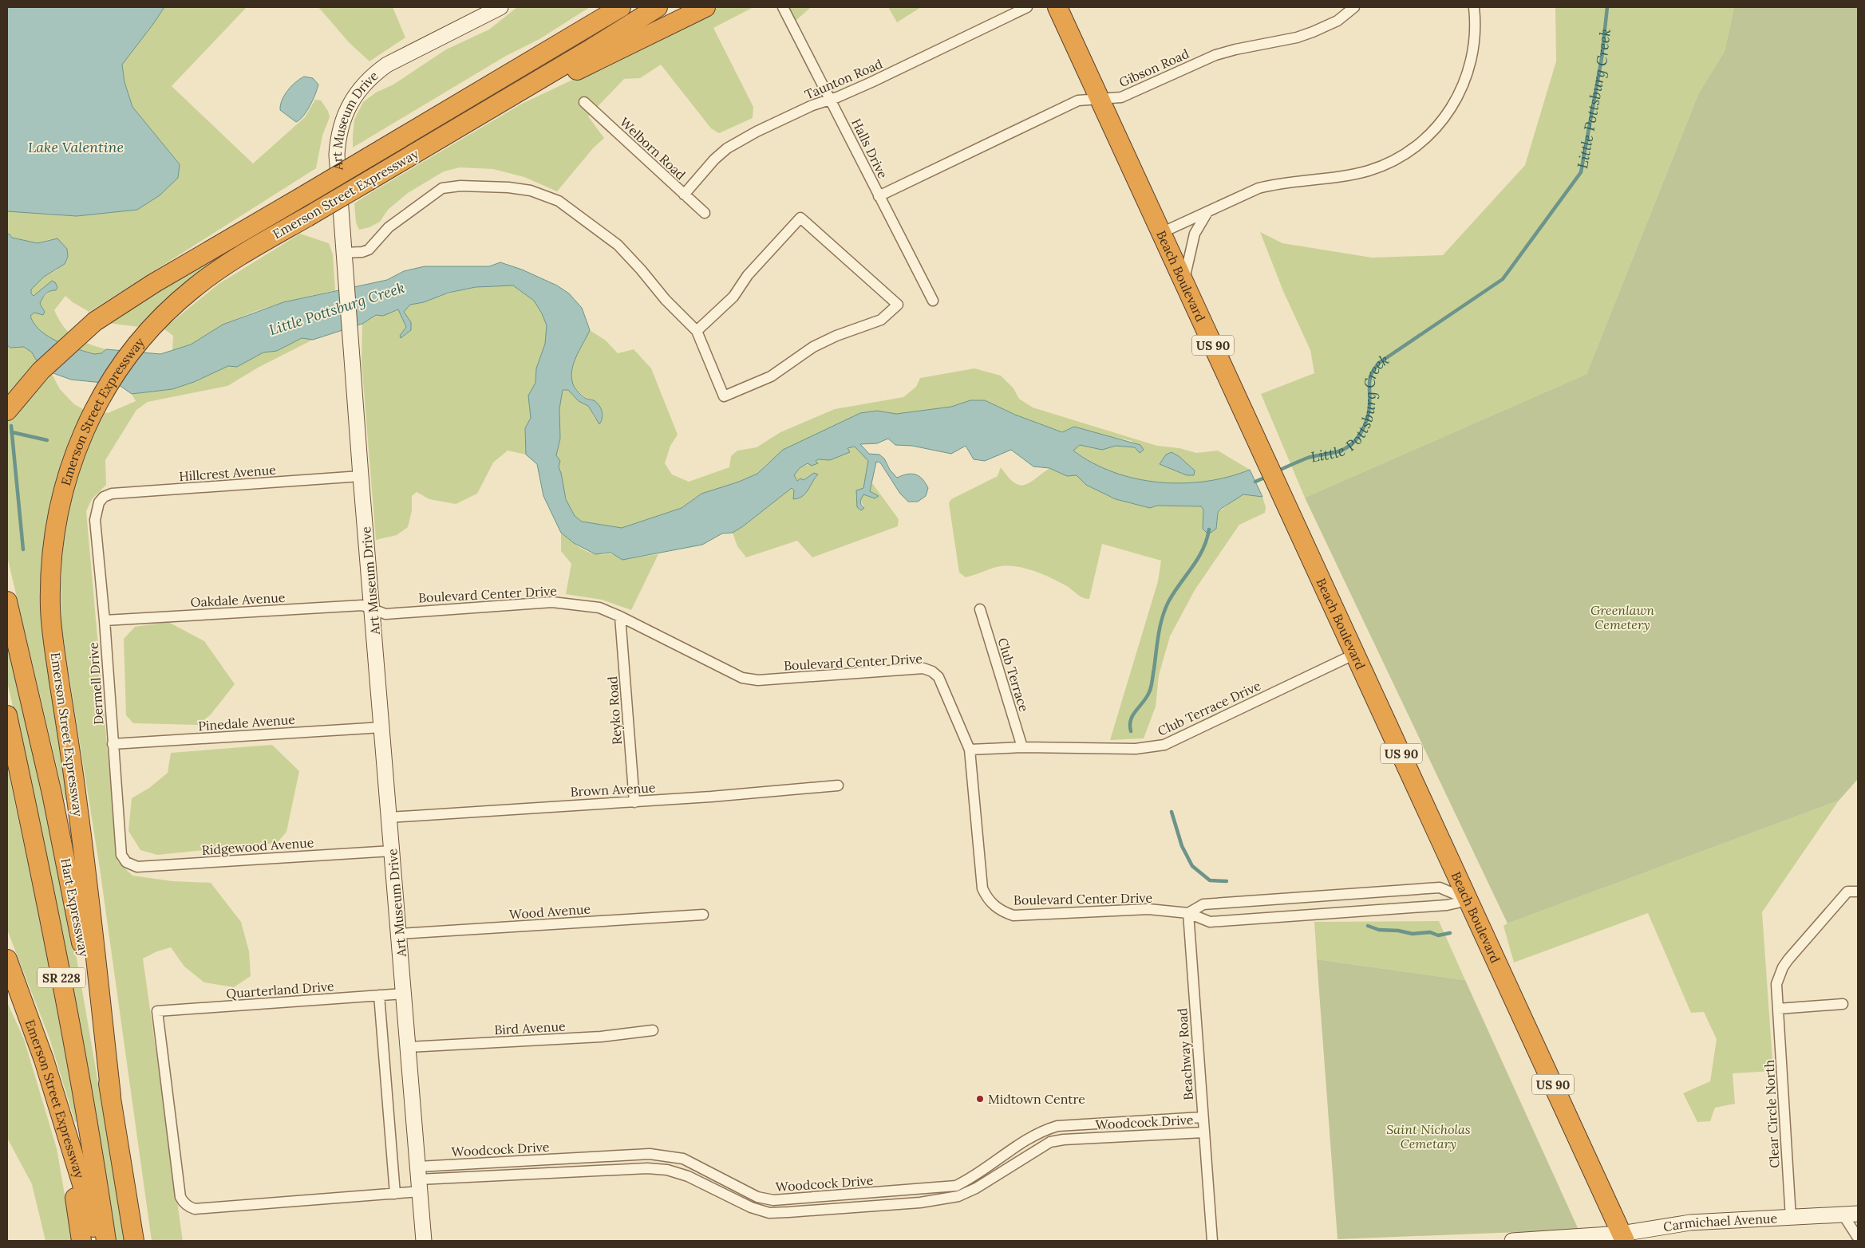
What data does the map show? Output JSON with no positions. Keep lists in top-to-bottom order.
{
  "streets": {
    "highway": [
      "Emerson Street Expressway",
      "Beach Boulevard",
      "US 90",
      "Hart Expressway",
      "SR 228"
    ],
    "street": [
      "Gibson Road",
      "Taunton Road",
      "Art Museum Drive",
      "Welborn Road",
      "Halls Drive",
      "Hillcrest Avenue",
      "Boulevard Center Drive",
      "Oakdale Avenue",
      "Club Terrace",
      "Dermell Drive",
      "Club Terrace Drive",
      "Reyko Road",
      "Pinedale Avenue",
      "Brown Avenue",
      "Ridgewood Avenue",
      "Wood Avenue",
      "Quarterland Drive",
      "Bird Avenue",
      "Beachway Road",
      "Clear Circle North",
      "Woodcock Drive",
      "Carmichael Avenue"
    ]
  },
  "crossings": [
    ["Gibson Road", "Halls Drive"],
    ["Gibson Road", "Beach Boulevard"],
    ["Taunton Road", "Welborn Road"],
    ["Taunton Road", "Halls Drive"],
    ["Art Museum Drive", "Hillcrest Avenue"],
    ["Art Museum Drive", "Boulevard Center Drive"],
    ["Art Museum Drive", "Oakdale Avenue"],
    ["Art Museum Drive", "Pinedale Avenue"],
    ["Art Museum Drive", "Brown Avenue"],
    ["Art Museum Drive", "Ridgewood Avenue"],
    ["Art Museum Drive", "Wood Avenue"],
    ["Art Museum Drive", "Quarterland Drive"],
    ["Art Museum Drive", "Bird Avenue"],
    ["Art Museum Drive", "Woodcock Drive"],
    ["Emerson Street Expressway", "Hart Expressway"],
    ["Beach Boulevard", "Boulevard Center Drive"],
    ["Beach Boulevard", "Club Terrace Drive"],
    ["Beach Boulevard", "Carmichael Avenue"],
    ["Hillcrest Avenue", "Dermell Drive"],
    ["Boulevard Center Drive", "Oakdale Avenue"],
    ["Boulevard Center Drive", "Club Terrace Drive"],
    ["Boulevard Center Drive", "Reyko Road"],
    ["Boulevard Center Drive", "Beachway Road"],
    ["Oakdale Avenue", "Dermell Drive"],
    ["Club Terrace", "Club Terrace Drive"],
    ["Dermell Drive", "Pinedale Avenue"],
    ["Dermell Drive", "Ridgewood Avenue"],
    ["Reyko Road", "Brown Avenue"],
    ["Beachway Road", "Woodcock Drive"],
    ["Clear Circle North", "Carmichael Avenue"]
  ],
  "water": ["Little Pottsburg Creek", "Lake Valentine"],
  "parks": ["Greenlawn Cemetery", "Saint Nicholas Cemetary"],
  "places": ["Midtown Centre"]
}
